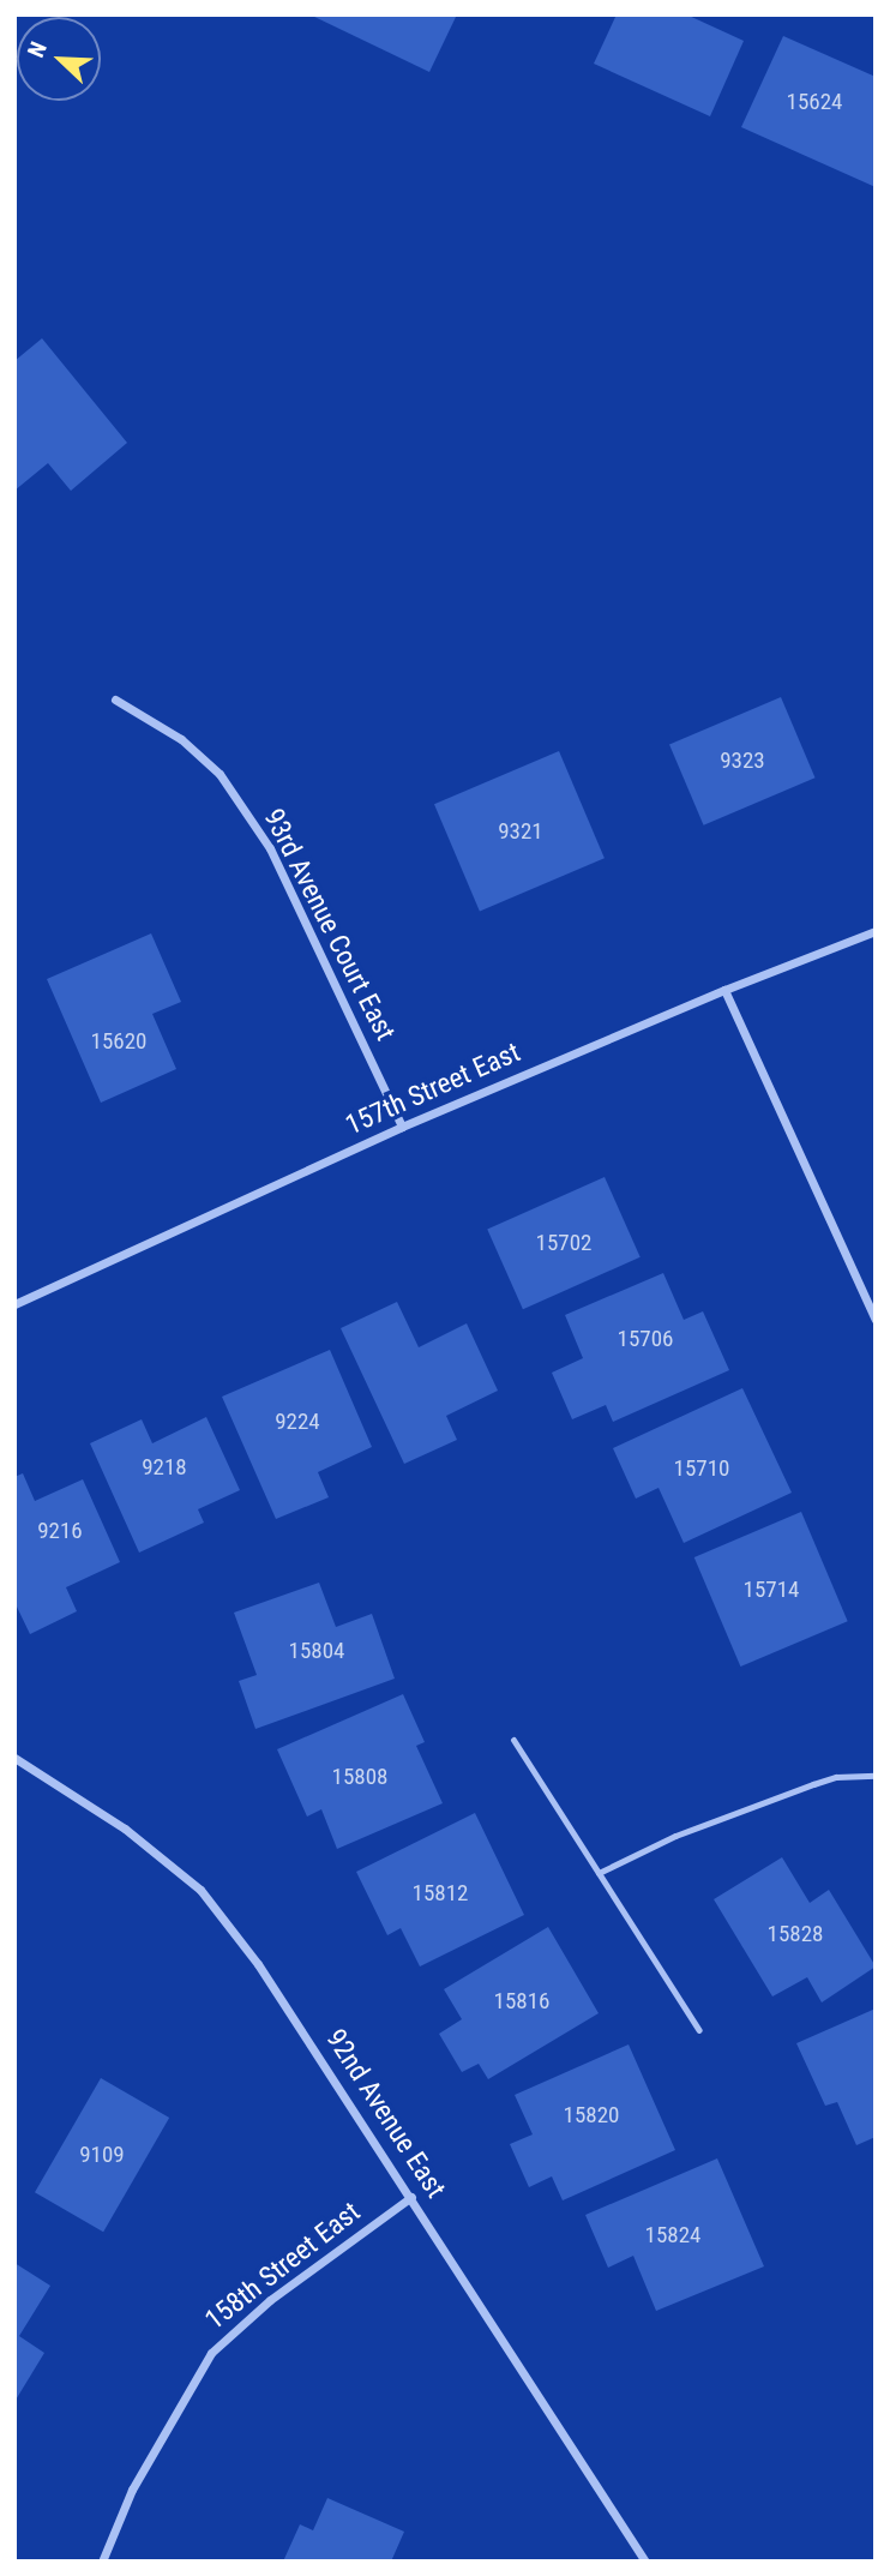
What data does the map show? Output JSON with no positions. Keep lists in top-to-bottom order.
{
  "streets": {
    "street": [
      "93rd Avenue Court East",
      "157th Street East",
      "92nd Avenue East",
      "158th Street East"
    ]
  },
  "crossings": [
    ["93rd Avenue Court East", "157th Street East"],
    ["92nd Avenue East", "158th Street East"]
  ],
  "house_numbers": [
    "15624",
    "9323",
    "9321",
    "15620",
    "15702",
    "15706",
    "9224",
    "9218",
    "15710",
    "9216",
    "15714",
    "15804",
    "15808",
    "15812",
    "15828",
    "15816",
    "15820",
    "9109",
    "15824"
  ],
  "north": "top left"
}
